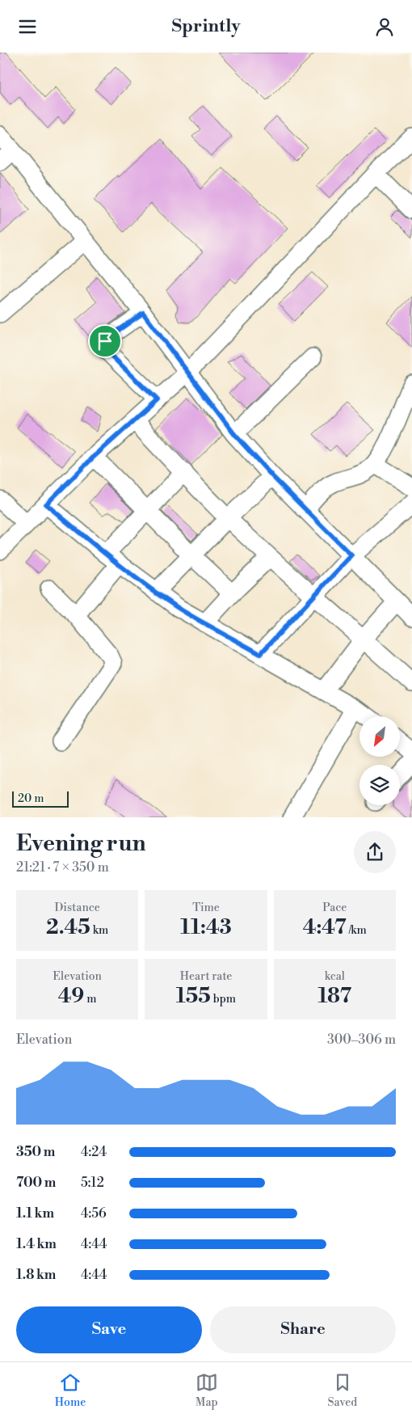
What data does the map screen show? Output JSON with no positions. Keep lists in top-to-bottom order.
{
  "scale_bar": "20 m",
  "north": "bottom left",
  "page": {
    "header": "Sprintly",
    "scale": "20 m",
    "heading": ["Evening run", "21:21 · 7 × 350 m"],
    "stats": [
      ["Distance", "2.45 km"],
      ["Time", "11:43"],
      ["Pace", "4:47 /km"],
      ["Elevation", "49 m"],
      ["Heart rate", "155 bpm"],
      ["kcal", "187"]
    ],
    "chart": ["Elevation", "300–306 m"],
    "list": [
      {
        "name": "350 m",
        "note": "4:24"
      },
      {
        "name": "700 m",
        "note": "5:12"
      },
      {
        "name": "1.1 km",
        "note": "4:56"
      },
      {
        "name": "1.4 km",
        "note": "4:44"
      },
      {
        "name": "1.8 km",
        "note": "4:44"
      }
    ],
    "buttons": ["Save", "Share"],
    "tabs": ["Home", "Map", "Saved"]
  }
}
